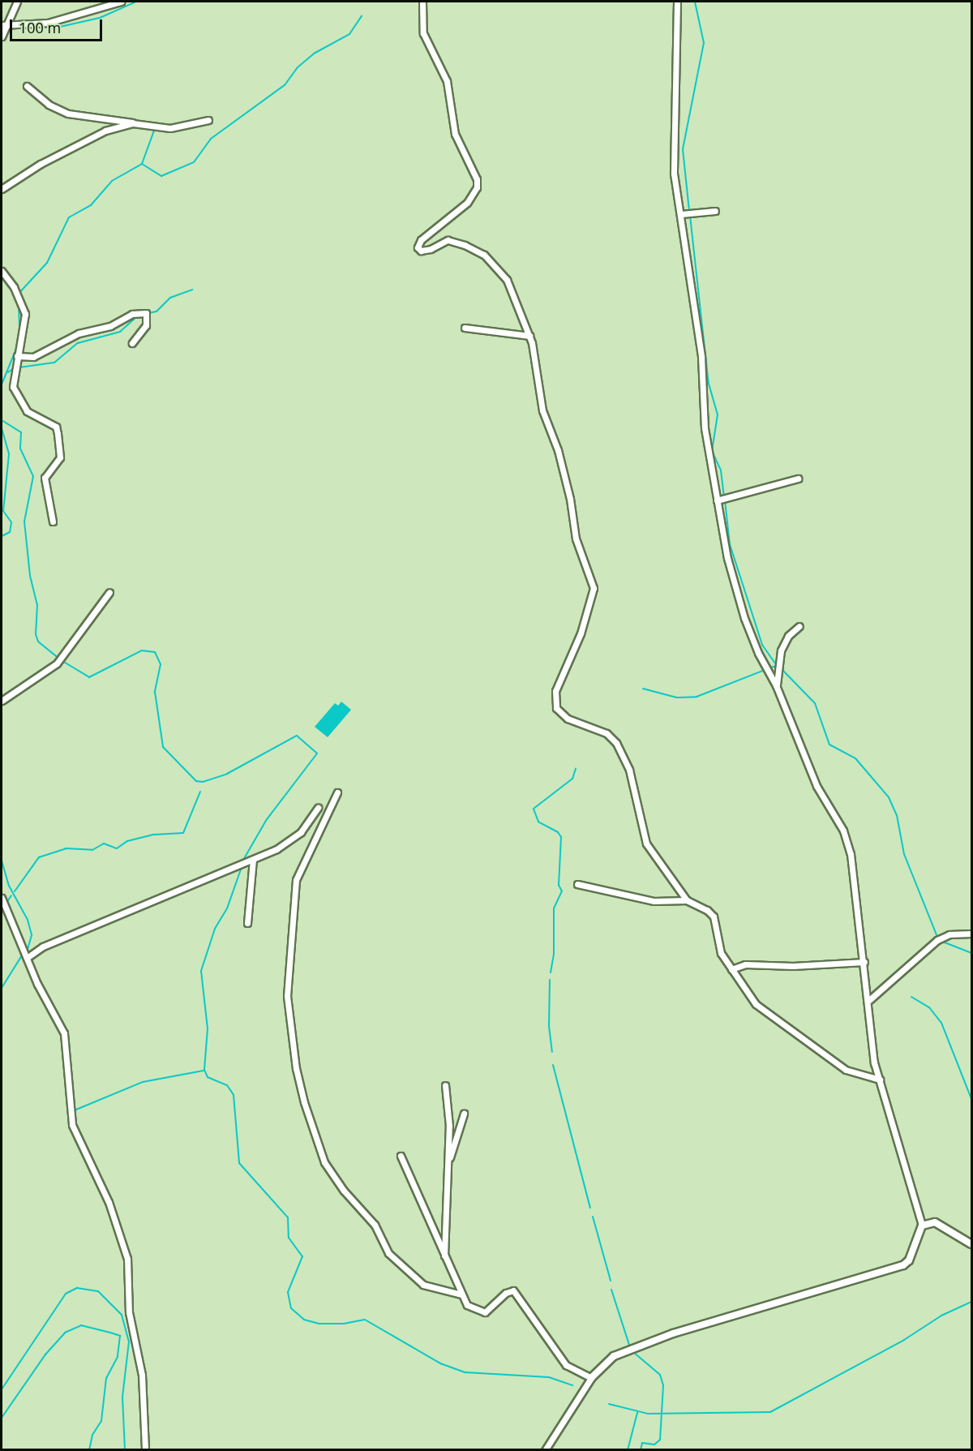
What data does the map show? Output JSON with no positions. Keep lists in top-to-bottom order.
{
  "scale_bar": "100 m"
}
